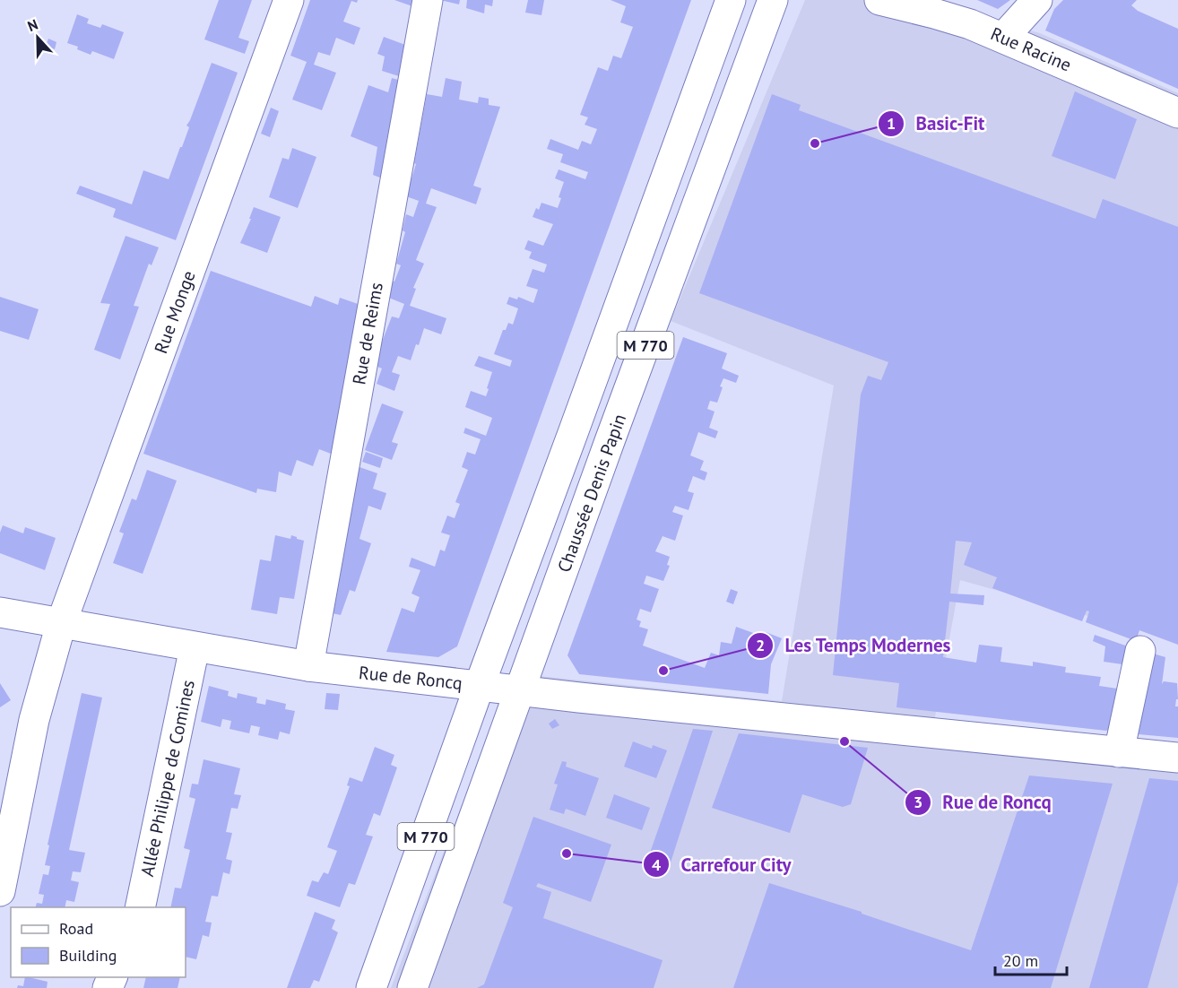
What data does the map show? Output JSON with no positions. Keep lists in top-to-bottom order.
{
  "streets": {
    "street": [
      "Rue Racine",
      "Rue Monge",
      "Rue de Reims",
      "M 770",
      "Chaussée Denis Papin",
      "Rue de Roncq",
      "Allée Philippe de Comines"
    ]
  },
  "crossings": [
    ["Rue Monge", "Rue de Roncq"],
    ["Rue de Reims", "Rue de Roncq"],
    ["M 770", "Rue de Roncq"],
    ["Chaussée Denis Papin", "Rue de Roncq"],
    ["Rue de Roncq", "Allée Philippe de Comines"]
  ],
  "places": [
    "Basic-Fit",
    "Les Temps Modernes",
    "Rue de Roncq",
    "Carrefour City"
  ],
  "legend": ["Road", "Building"],
  "scale_bar": "20 m",
  "north": "top"
}
